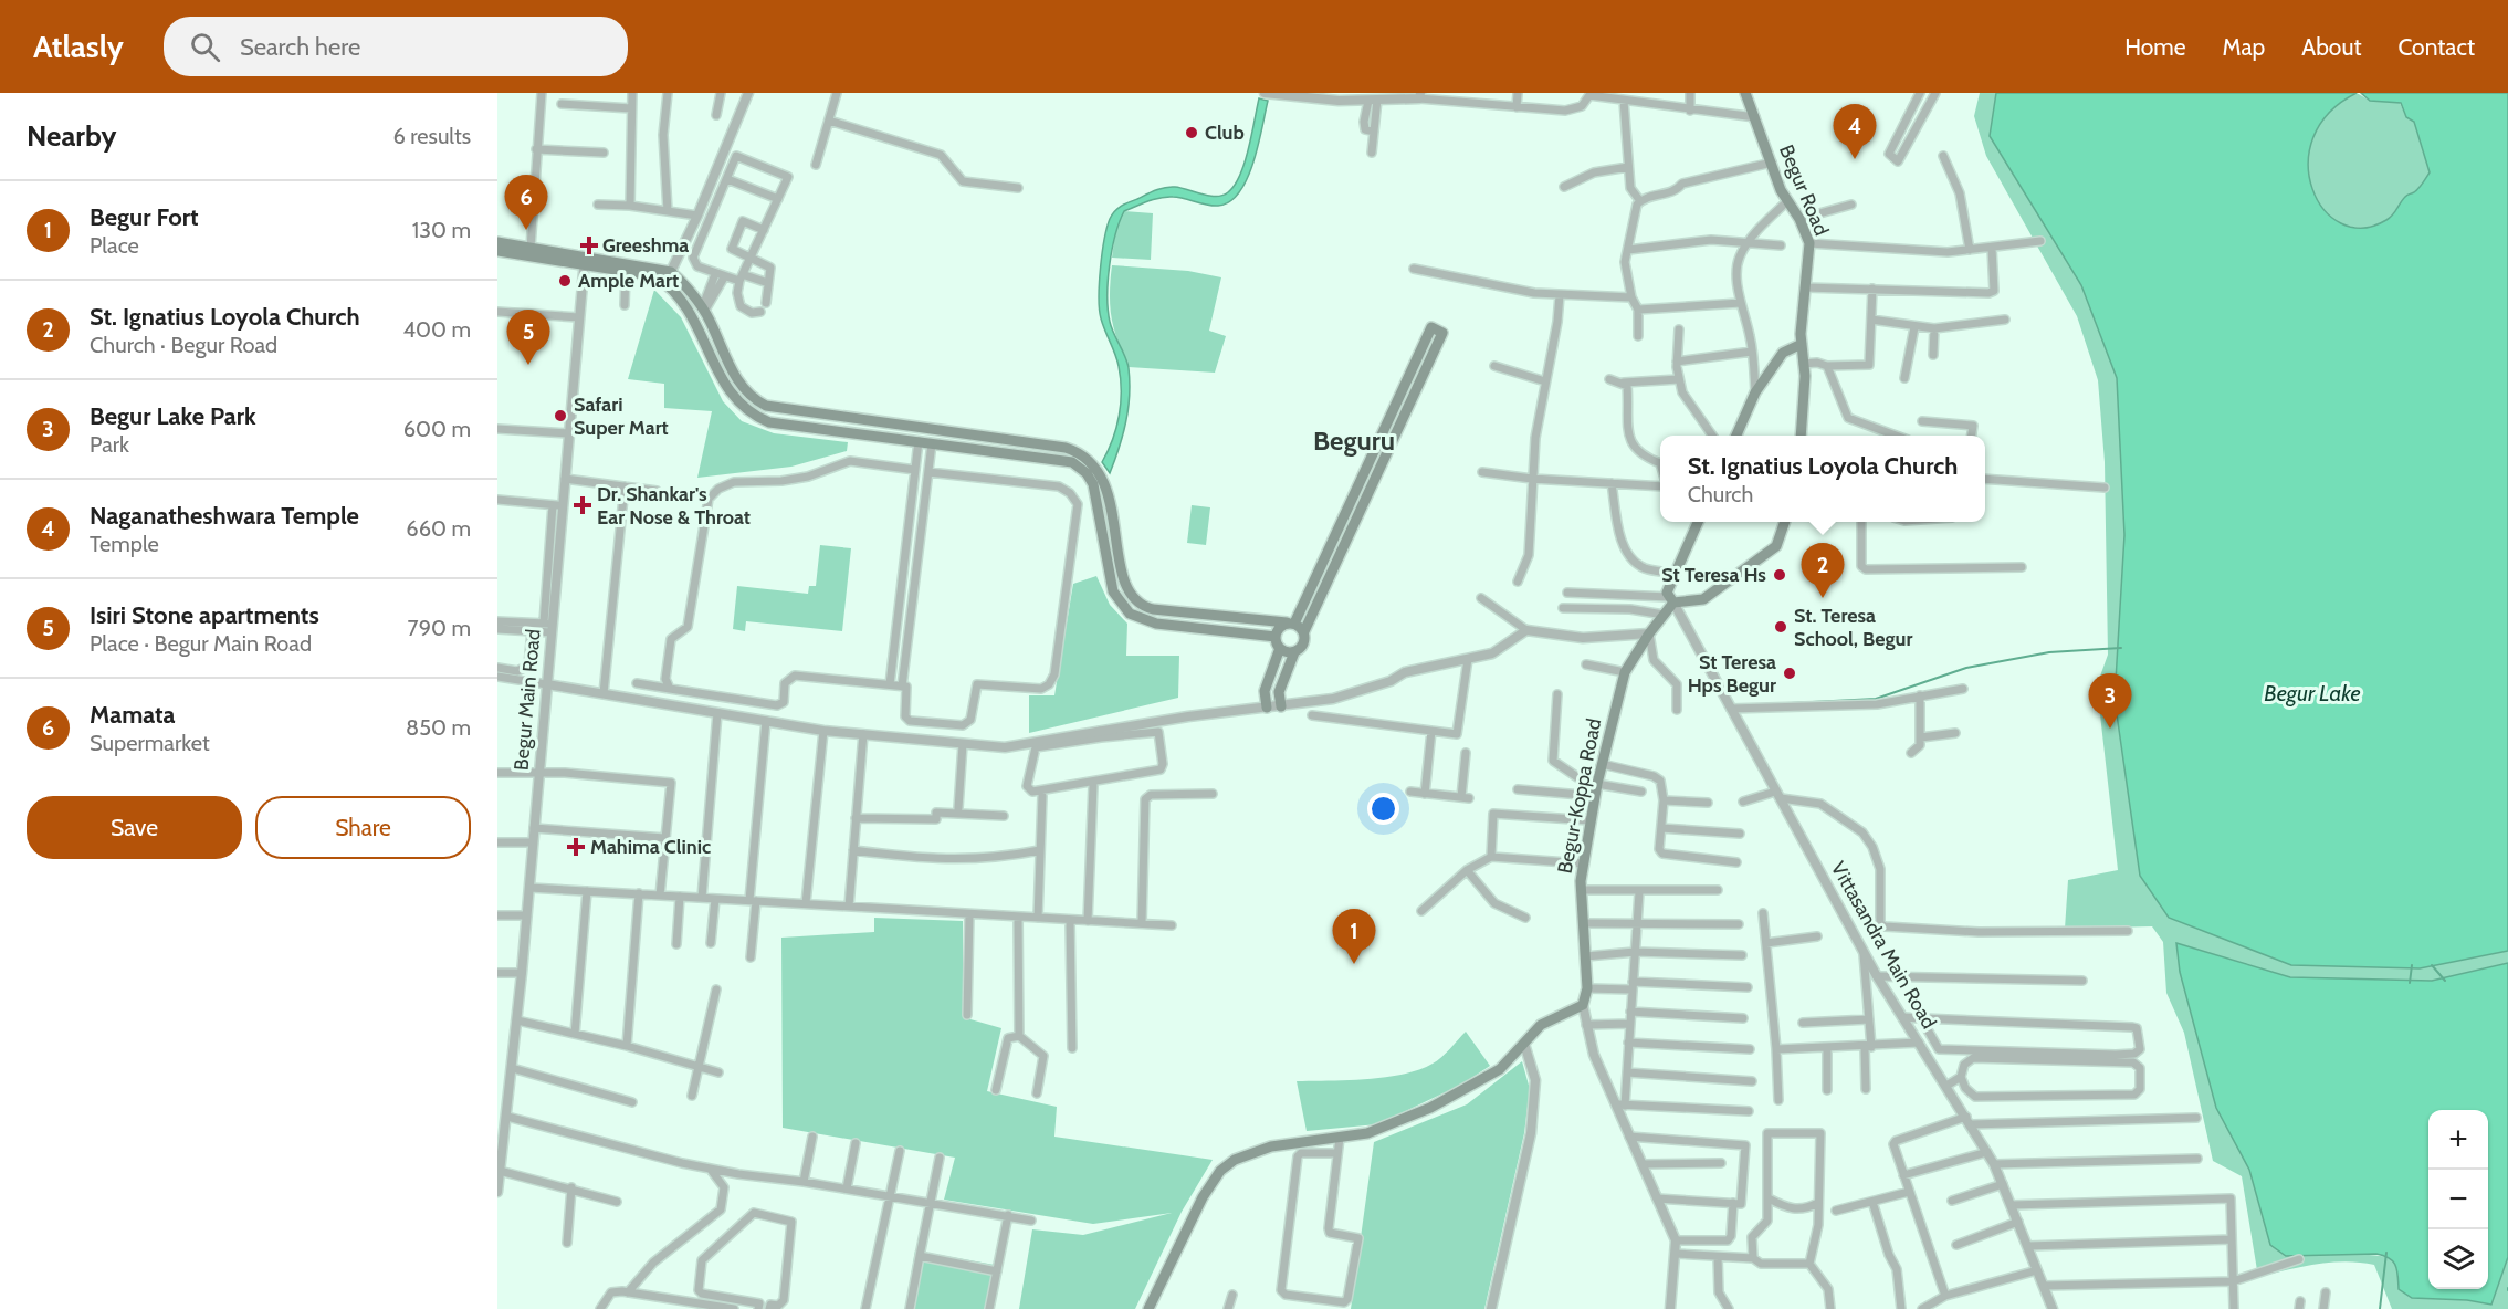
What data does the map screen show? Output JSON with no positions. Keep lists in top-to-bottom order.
{
  "streets": {
    "main road": ["Begur Road", "Begur-Koppa Road"],
    "street": ["Begur Main Road", "Vittasandra Main Road"]
  },
  "crossings": [
    ["Begur-Koppa Road", "Vittasandra Main Road"]
  ],
  "districts": ["Beguru"],
  "water": ["Begur Lake"],
  "places": {
    "other": [
      "Club",
      "Ample Mart",
      "Safari Super Mart",
      "St Teresa Hs",
      "St. Teresa School, Begur",
      "St Teresa Hps Begur"
    ],
    "health": ["Greeshma", "Dr. Shankar's Ear Nose & Throat", "Mahima Clinic"]
  },
  "page": {
    "header": "Atlasly",
    "search": "Search here",
    "nav": [
      "Home",
      "Map",
      "About",
      "Contact"
    ],
    "heading": ["Nearby", "6 results"],
    "pins": [
      "4",
      "6",
      "5",
      "2",
      "3",
      "1"
    ],
    "list": [
      {
        "mark": "1",
        "name": "Begur Fort",
        "note": "Place",
        "value": "130 m"
      },
      {
        "mark": "2",
        "name": "St. Ignatius Loyola Church",
        "note": "Church · Begur Road",
        "value": "400 m"
      },
      {
        "mark": "3",
        "name": "Begur Lake Park",
        "note": "Park",
        "value": "600 m"
      },
      {
        "mark": "4",
        "name": "Naganatheshwara Temple",
        "note": "Temple",
        "value": "660 m"
      },
      {
        "mark": "5",
        "name": "Isiri Stone apartments",
        "note": "Place · Begur Main Road",
        "value": "790 m"
      },
      {
        "mark": "6",
        "name": "Mamata",
        "note": "Supermarket",
        "value": "850 m"
      }
    ],
    "popup": ["St. Ignatius Loyola Church", "Church"],
    "buttons": ["Save", "Share"],
    "map_buttons": ["+", "−"]
  }
}
